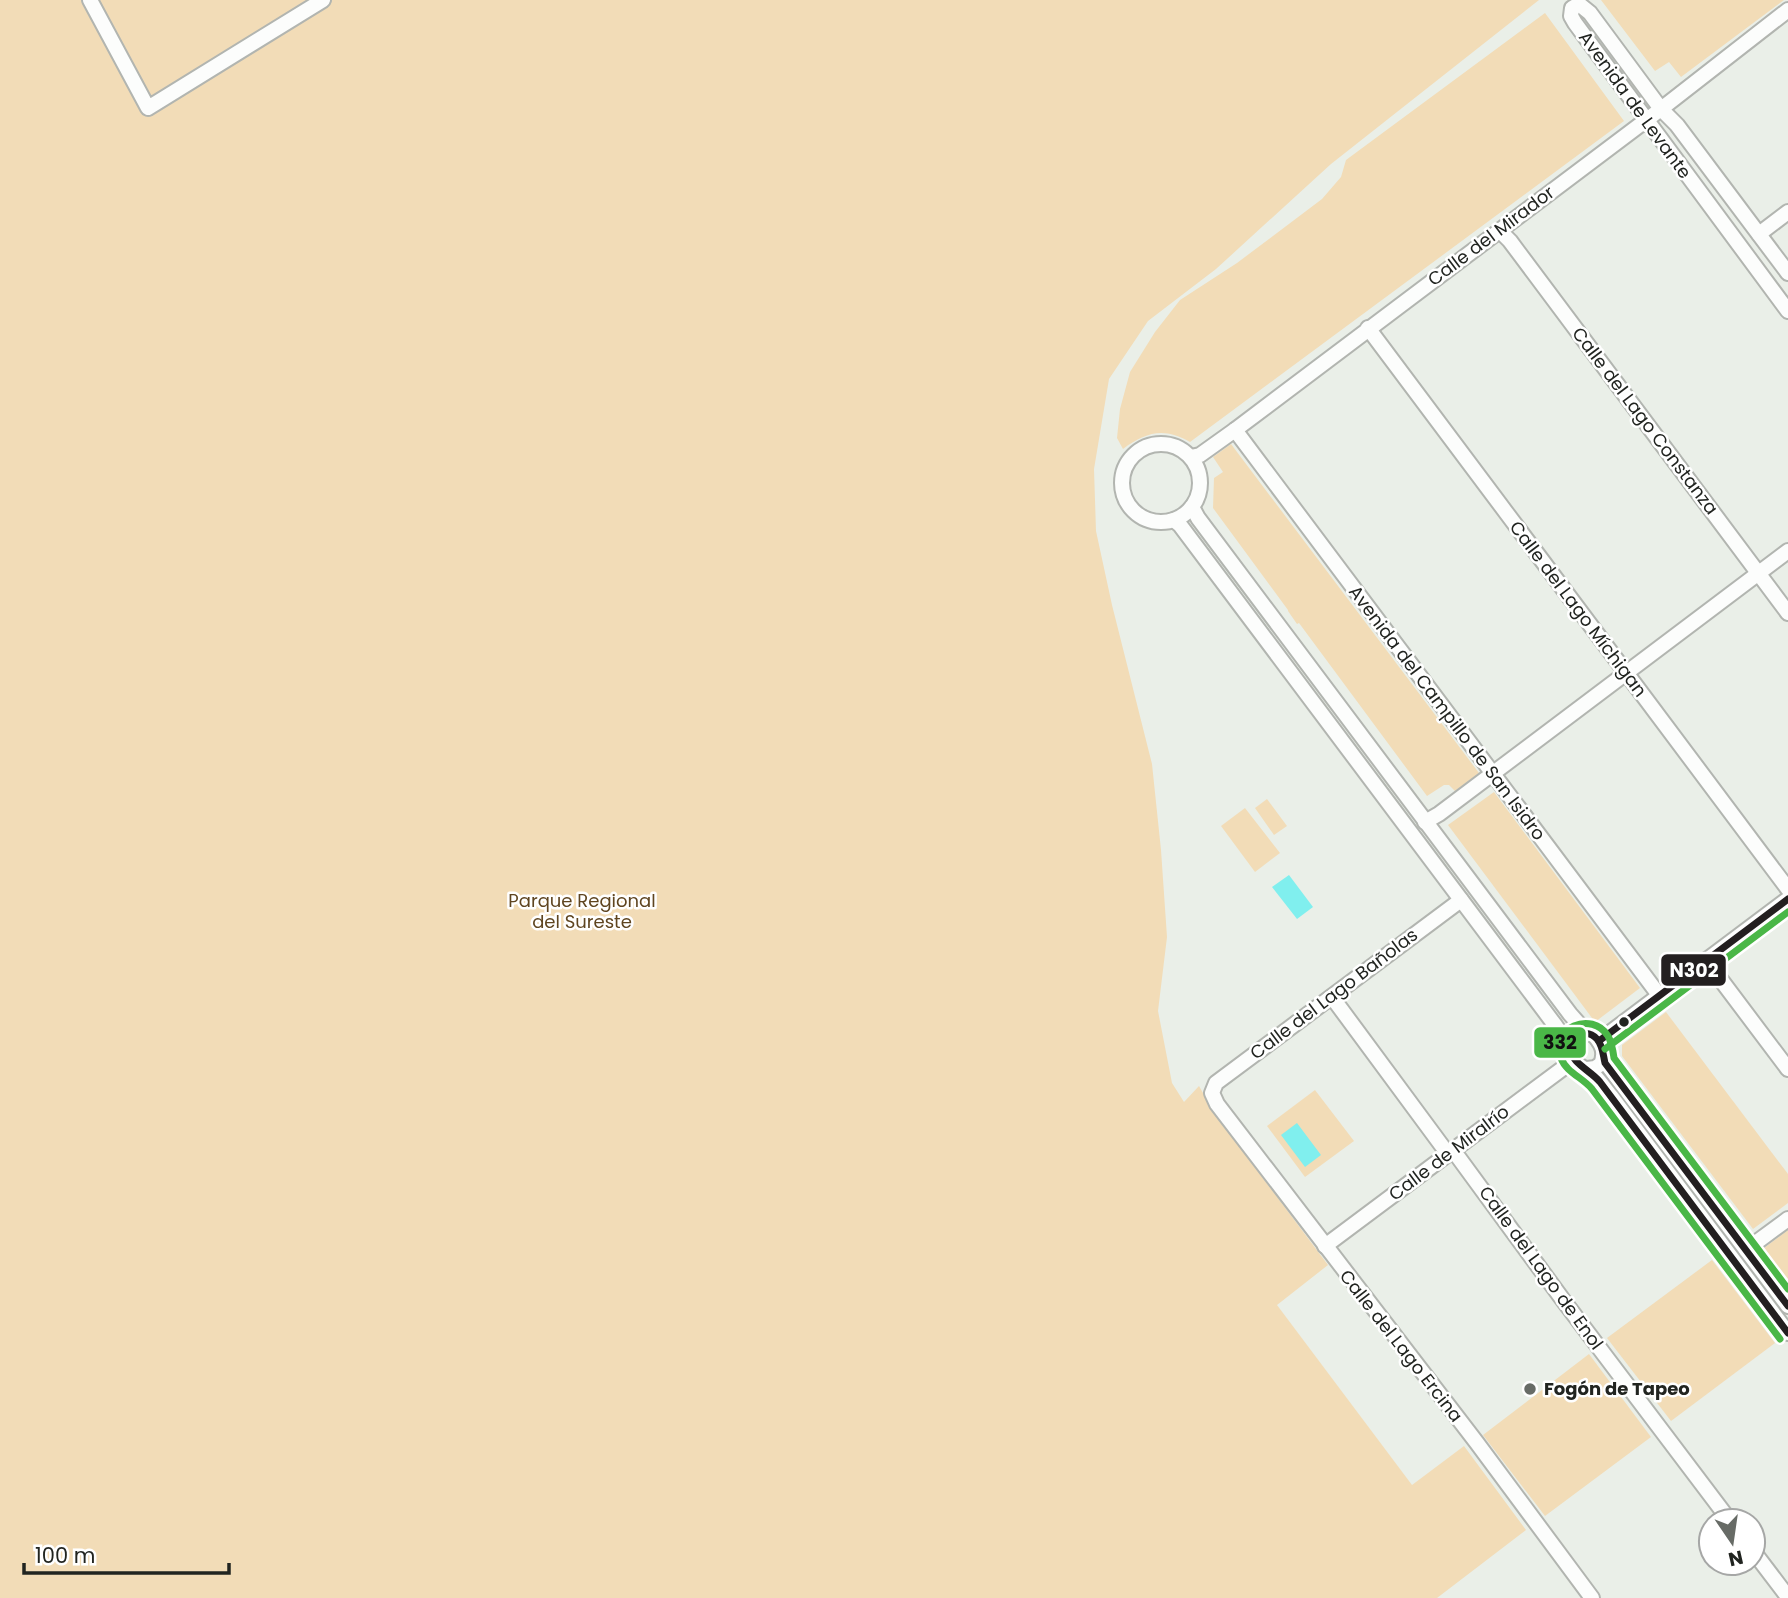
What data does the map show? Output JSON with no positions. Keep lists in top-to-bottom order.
{
  "streets": {
    "street": [
      "Avenida de Levante",
      "Calle del Mirador",
      "Calle del Lago Constanza",
      "Calle del Lago Míchigan",
      "Avenida del Campillo de San Isidro",
      "Calle del Lago Bañolas",
      "Calle de Miralrío",
      "Calle del Lago de Enol",
      "Calle del Lago Ercina"
    ]
  },
  "crossings": [
    ["Avenida de Levante", "Calle del Mirador"],
    ["Calle del Mirador", "Calle del Lago Constanza"],
    ["Calle del Mirador", "Calle del Lago Míchigan"],
    ["Calle del Mirador", "Avenida del Campillo de San Isidro"],
    ["Calle del Lago Bañolas", "Calle del Lago de Enol"],
    ["Calle del Lago Bañolas", "Calle del Lago Ercina"],
    ["Calle de Miralrío", "Calle del Lago de Enol"],
    ["Calle de Miralrío", "Calle del Lago Ercina"]
  ],
  "parks": ["Parque Regional del Sureste"],
  "places": ["Fogón de Tapeo"],
  "lines": ["transit line N302", "transit line 332"],
  "scale_bar": "100 m",
  "north": "bottom"
}
